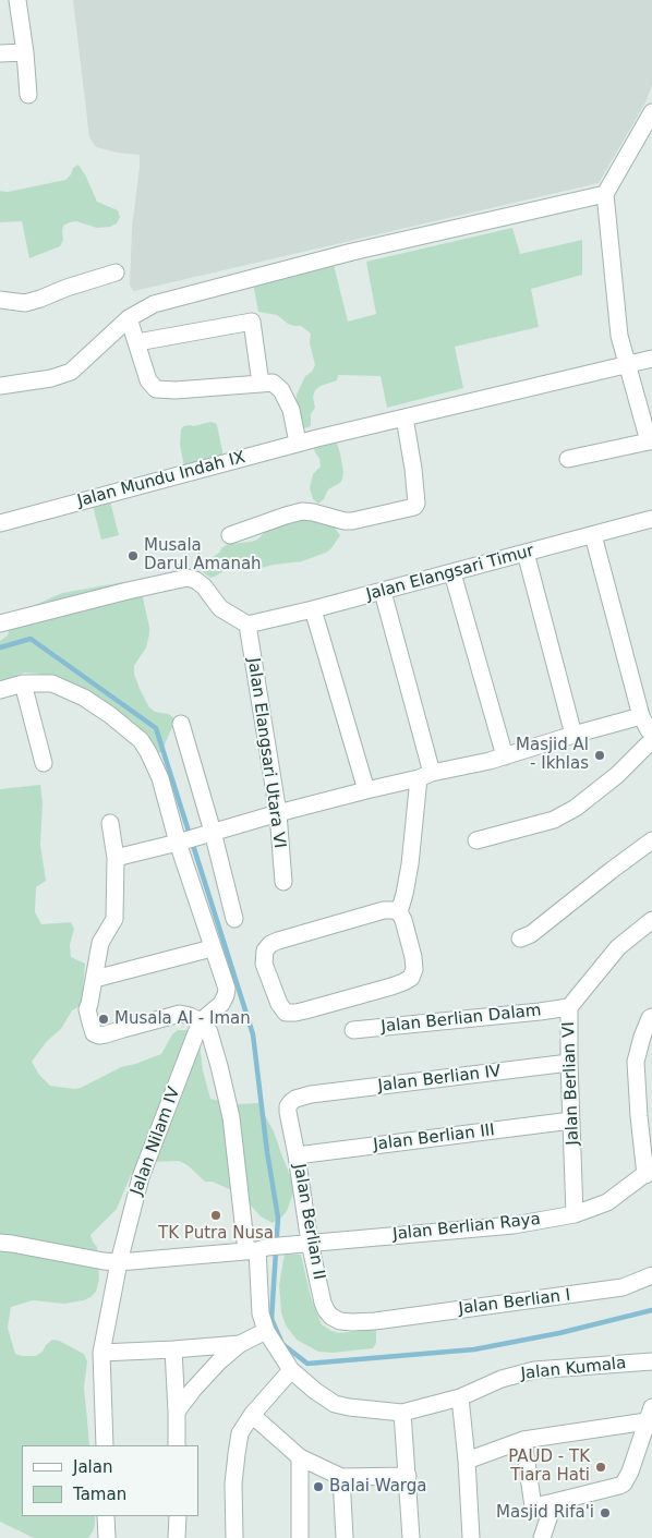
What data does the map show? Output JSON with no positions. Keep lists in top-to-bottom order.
{
  "streets": {
    "street": [
      "Jalan Mundu Indah IX",
      "Jalan Elangsari Timur",
      "Jalan Elangsari Utara VI",
      "Jalan Berlian Dalam",
      "Jalan Berlian IV",
      "Jalan Berlian VI",
      "Jalan Berlian III",
      "Jalan Nilam IV",
      "Jalan Berlian II",
      "Jalan Berlian Raya",
      "Jalan Berlian I",
      "Jalan Kumala"
    ]
  },
  "crossings": [
    ["Jalan Elangsari Timur", "Jalan Elangsari Utara VI"],
    ["Jalan Berlian Dalam", "Jalan Berlian VI"],
    ["Jalan Berlian IV", "Jalan Berlian VI"],
    ["Jalan Berlian IV", "Jalan Berlian II"],
    ["Jalan Berlian VI", "Jalan Berlian III"],
    ["Jalan Berlian VI", "Jalan Berlian Raya"],
    ["Jalan Berlian III", "Jalan Berlian II"],
    ["Jalan Nilam IV", "Jalan Berlian Raya"],
    ["Jalan Berlian II", "Jalan Berlian Raya"],
    ["Jalan Berlian II", "Jalan Berlian I"]
  ],
  "places": [
    "Musala Darul Amanah",
    "Masjid Al - Ikhlas",
    "Musala Al - Iman",
    "TK Putra Nusa",
    "PAUD - TK Tiara Hati",
    "Balai Warga",
    "Masjid Rifa'i"
  ],
  "legend": ["Jalan", "Taman"]
}
